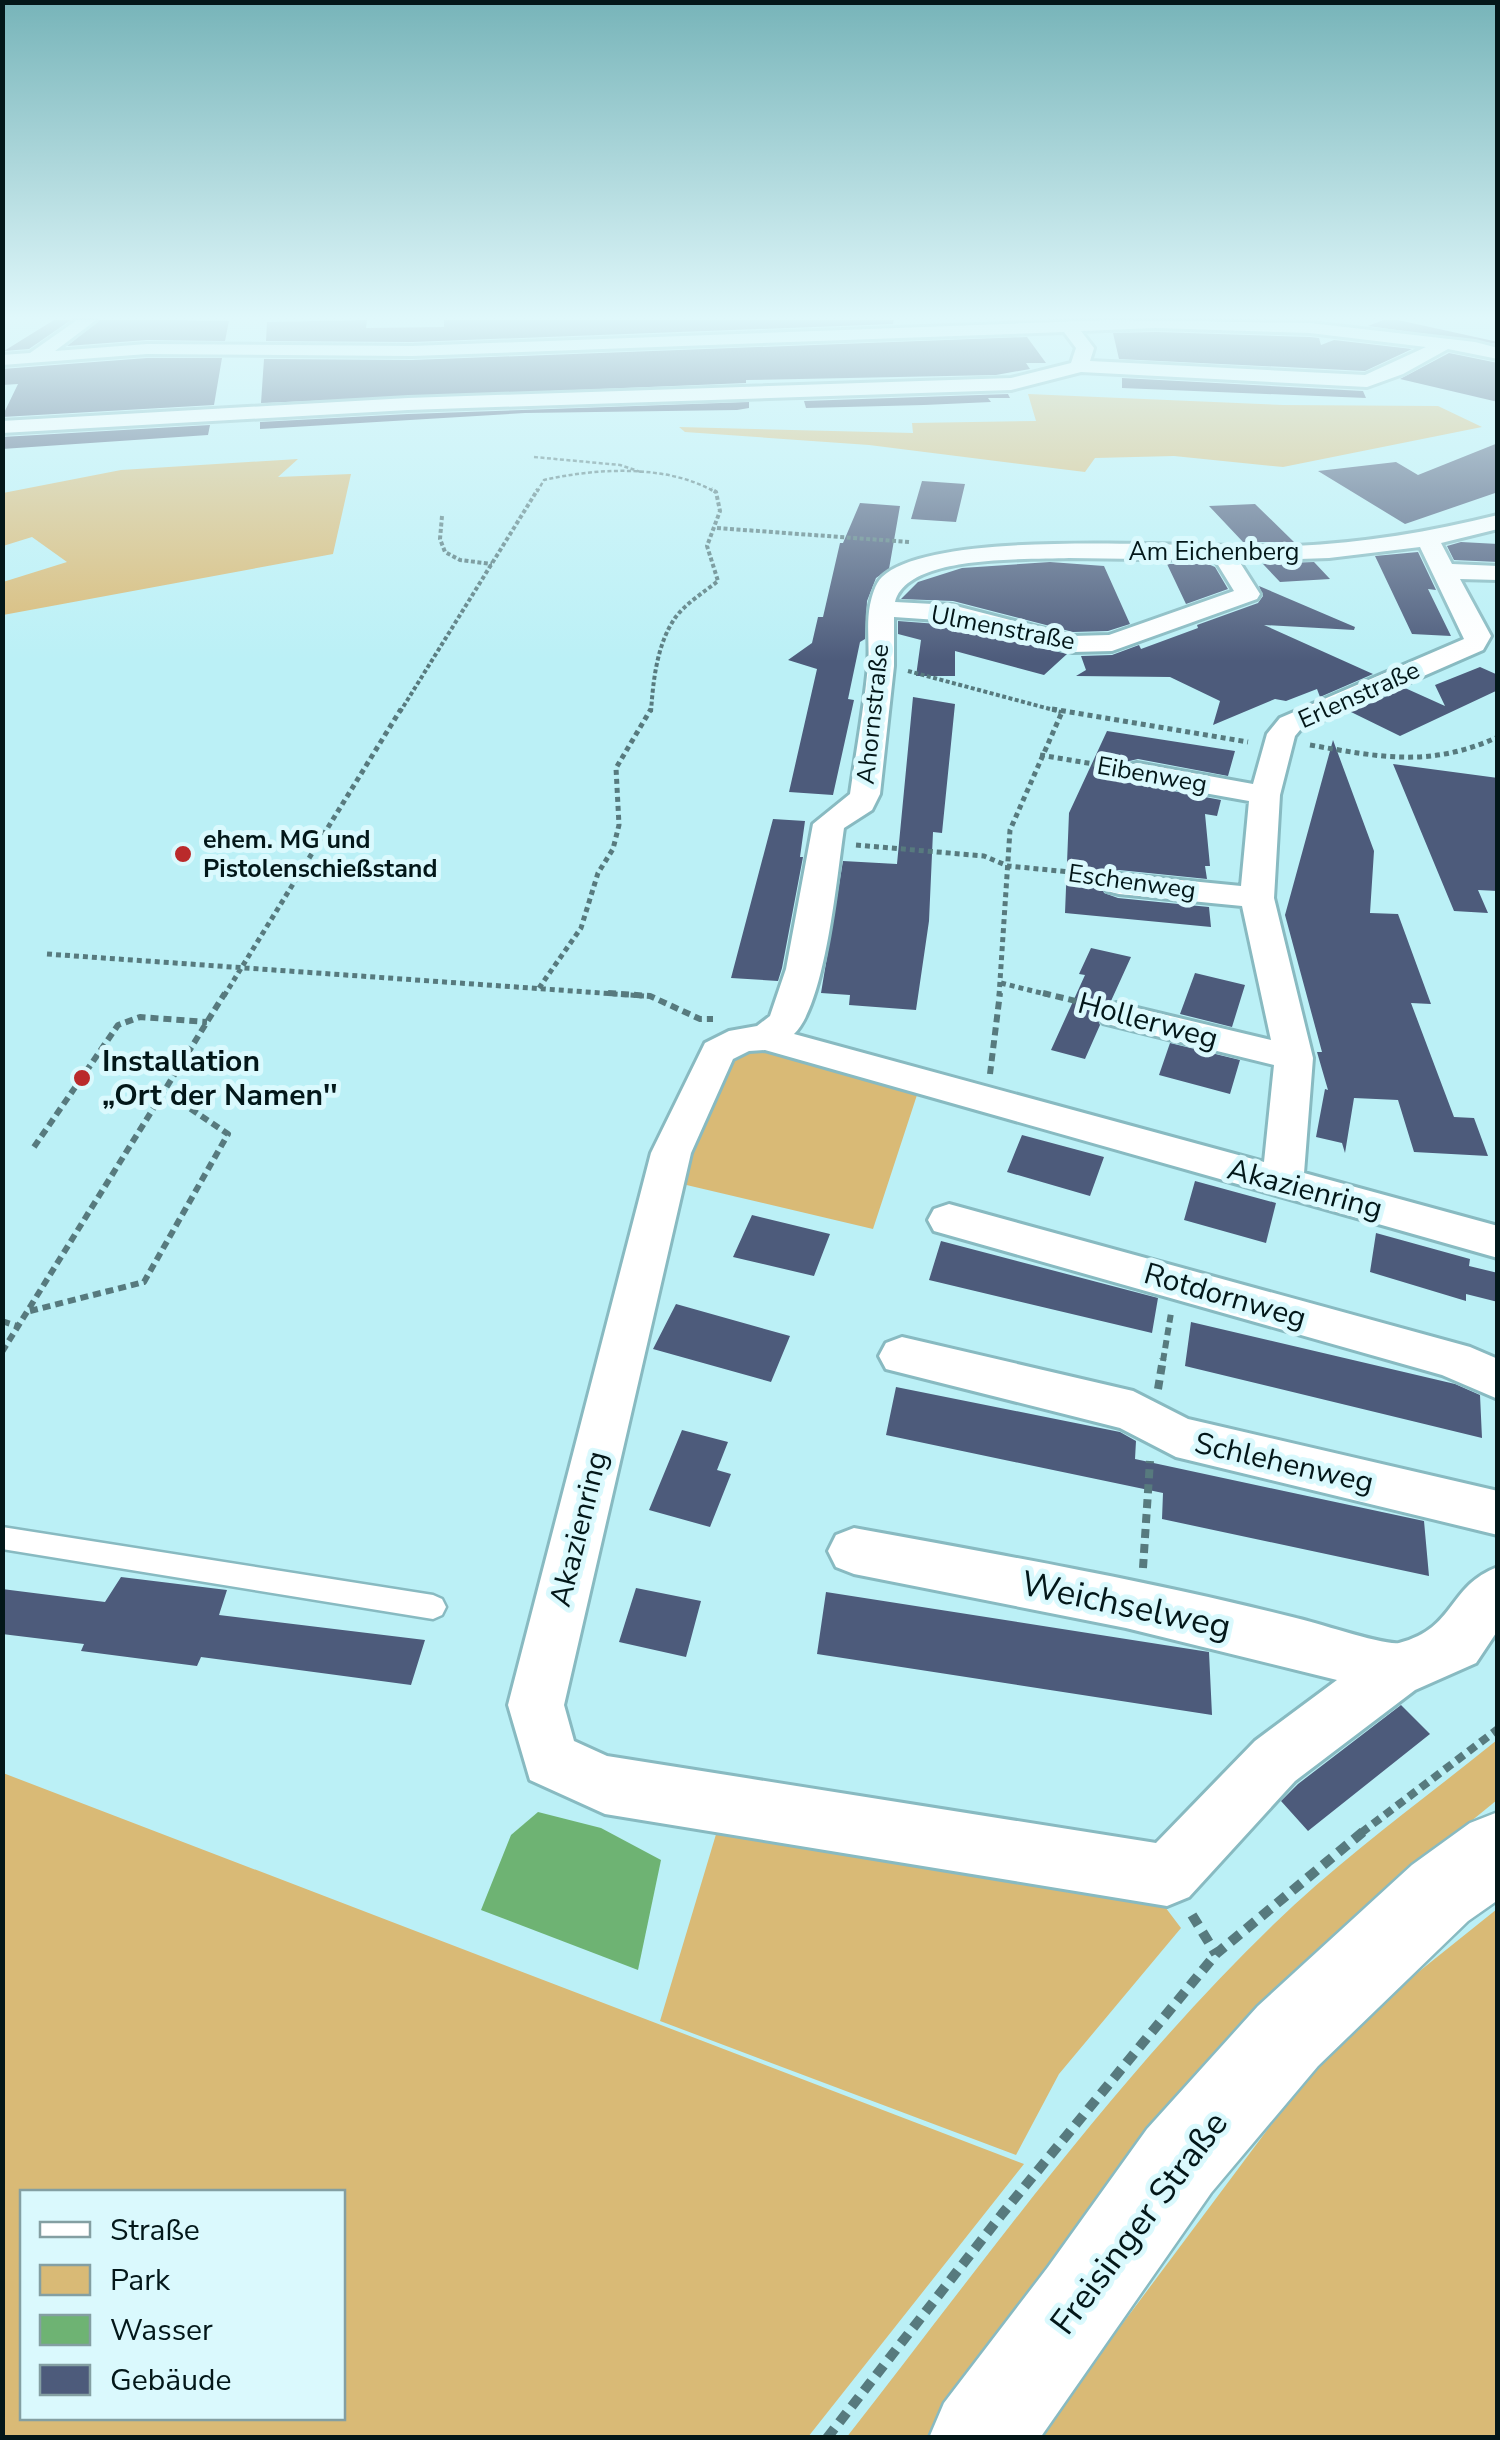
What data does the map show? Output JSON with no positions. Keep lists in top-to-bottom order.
{
  "streets": {
    "main road": ["Freisinger Straße"],
    "street": [
      "Am Eichenberg",
      "Ulmenstraße",
      "Erlenstraße",
      "Ahornstraße",
      "Eibenweg",
      "Eschenweg",
      "Hollerweg",
      "Akazienring",
      "Rotdornweg",
      "Schlehenweg",
      "Weichselweg"
    ]
  },
  "crossings": [
    ["Am Eichenberg", "Ulmenstraße"],
    ["Am Eichenberg", "Erlenstraße"],
    ["Am Eichenberg", "Ahornstraße"],
    ["Ulmenstraße", "Ahornstraße"],
    ["Erlenstraße", "Eibenweg"],
    ["Erlenstraße", "Eschenweg"],
    ["Erlenstraße", "Hollerweg"],
    ["Erlenstraße", "Akazienring"],
    ["Ahornstraße", "Eschenweg"],
    ["Akazienring", "Weichselweg"]
  ],
  "places": ["ehem. MG und Pistolenschießstand", "Installation „Ort der Namen''"],
  "legend": [
    "Straße",
    "Park",
    "Wasser",
    "Gebäude"
  ]
}
